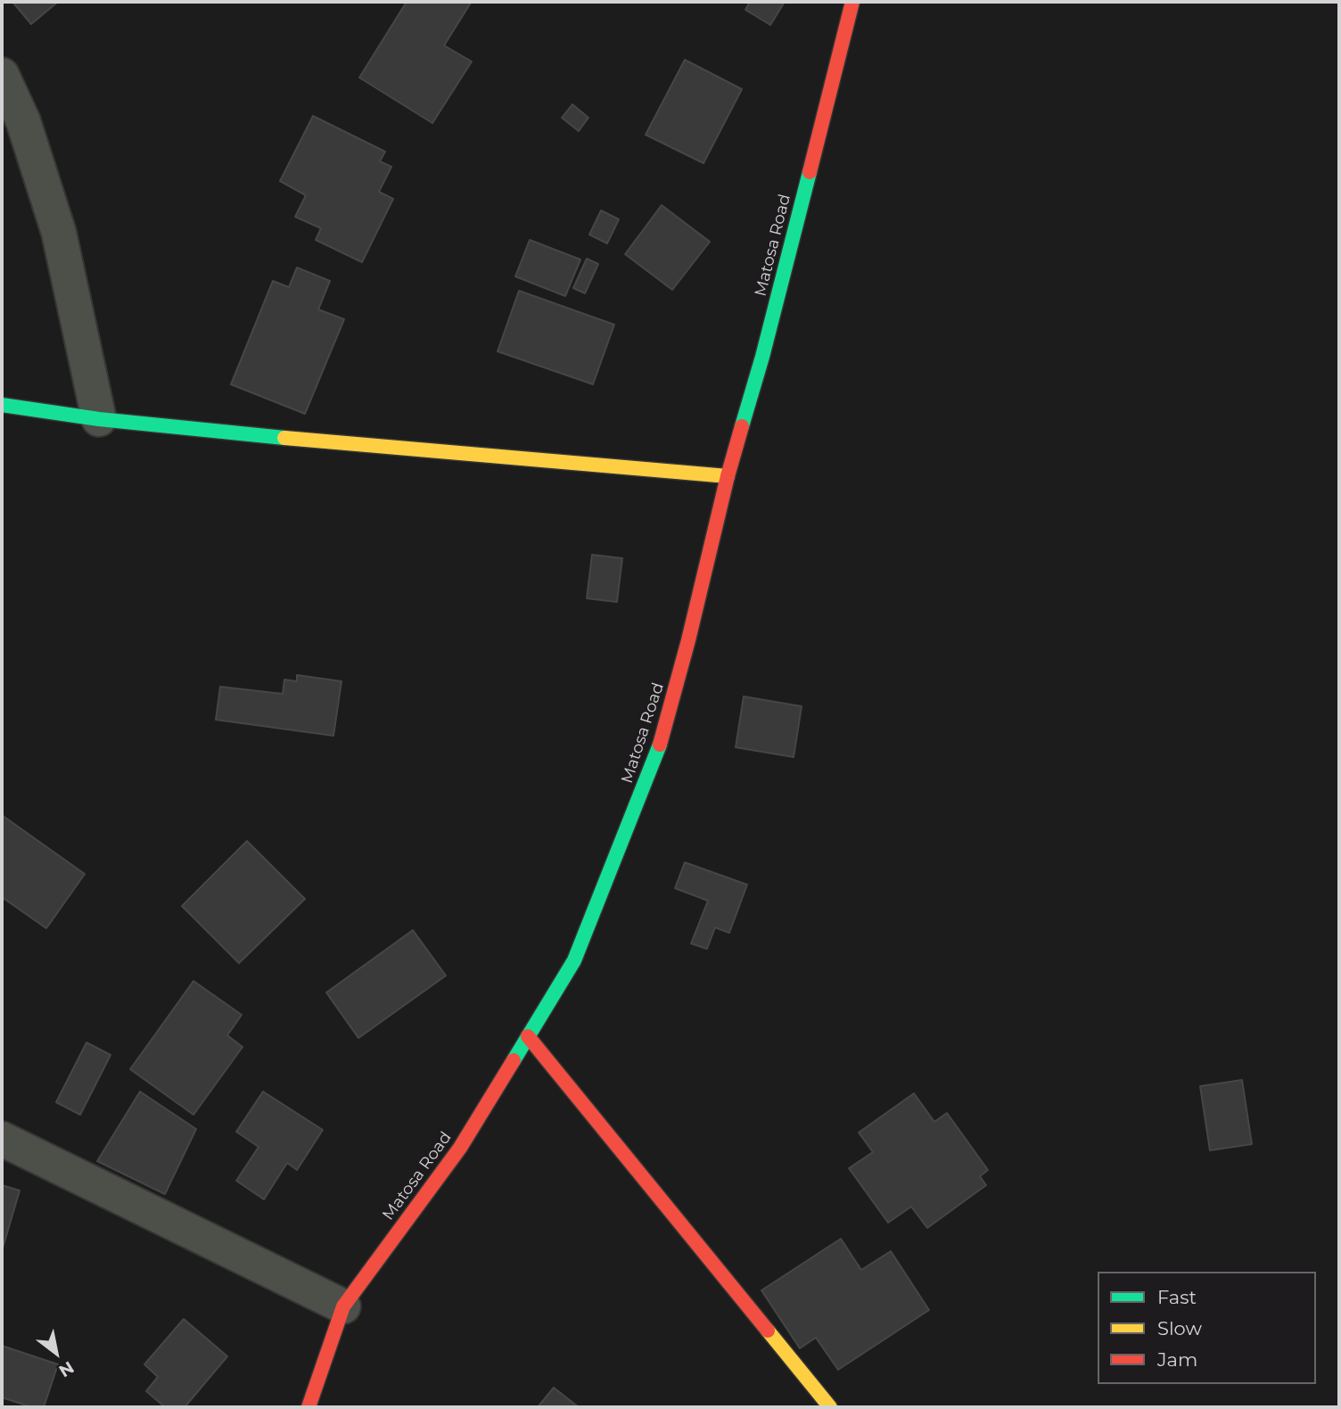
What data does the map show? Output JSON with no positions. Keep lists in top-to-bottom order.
{
  "streets": {
    "street": ["Matosa Road"]
  },
  "legend": ["Fast", "Slow", "Jam"],
  "north": "bottom right"
}
